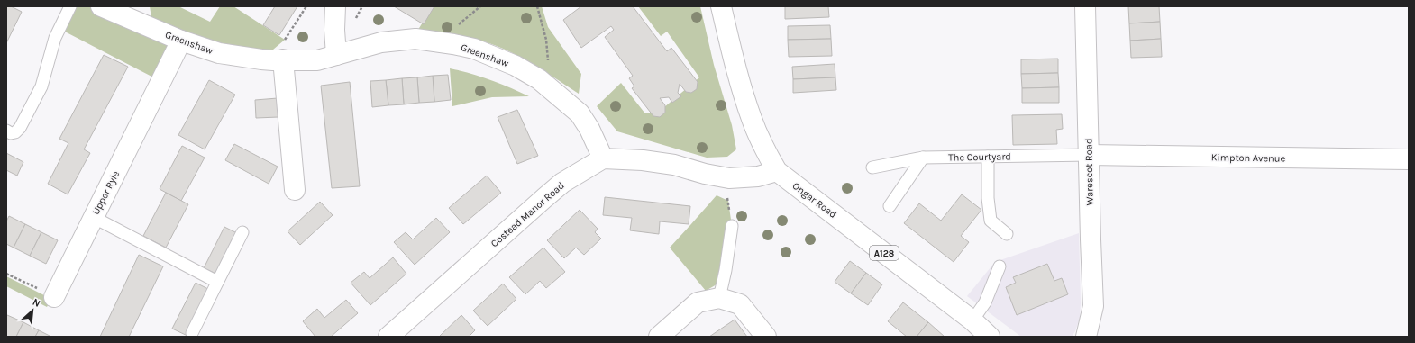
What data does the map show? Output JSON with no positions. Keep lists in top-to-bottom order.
{
  "streets": {
    "street": [
      "Greenshaw",
      "Kimpton Avenue",
      "Warescot Road",
      "Upper Ryle",
      "Ongar Road",
      "Costead Manor Road",
      "A128"
    ],
    "lane": ["The Courtyard"]
  },
  "crossings": [
    ["Greenshaw", "Upper Ryle"],
    ["Greenshaw", "Costead Manor Road"],
    ["The Courtyard", "Kimpton Avenue"],
    ["The Courtyard", "Warescot Road"],
    ["Kimpton Avenue", "Warescot Road"]
  ],
  "north": "top right"
}
